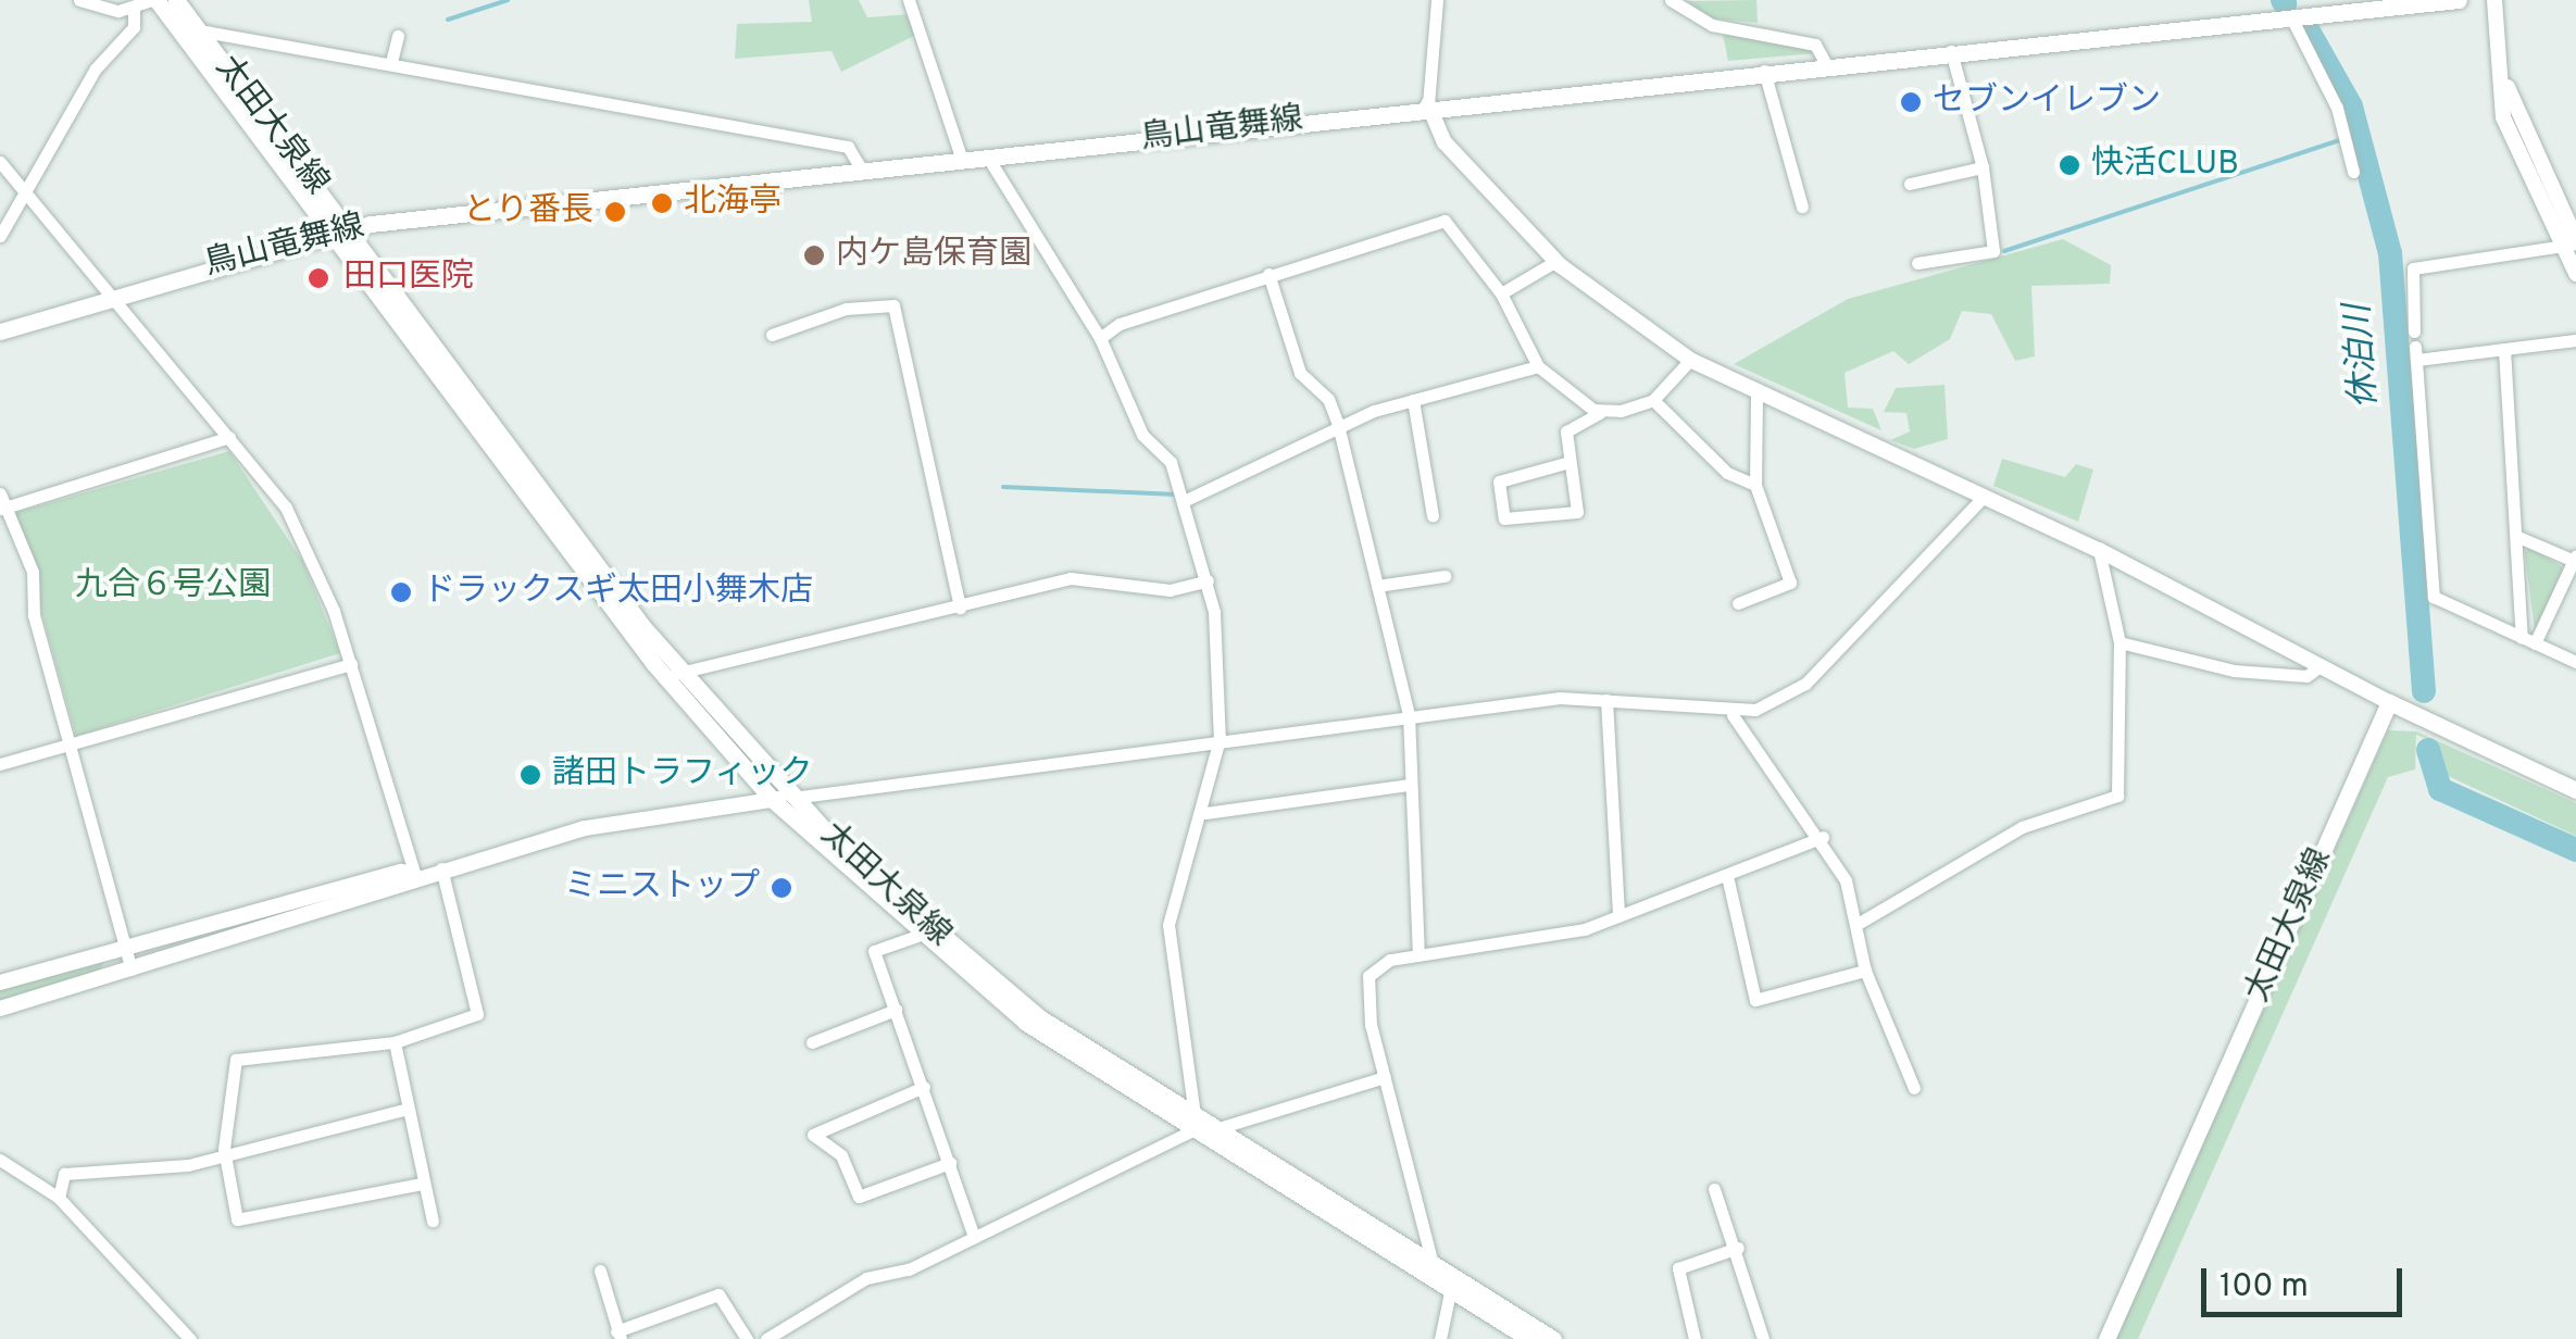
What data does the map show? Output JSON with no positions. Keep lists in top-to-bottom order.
{
  "streets": {
    "main road": ["太田大泉線", "鳥山竜舞線"]
  },
  "crossings": [
    ["太田大泉線", "鳥山竜舞線"]
  ],
  "water": ["休泊川"],
  "parks": ["九合６号公園"],
  "places": [
    "セブンイレブン",
    "快活CLUB",
    "北海亭",
    "とり番長",
    "内ケ島保育園",
    "田口医院",
    "ドラックスギ太田小舞木店",
    "諸田トラフィック",
    "ミニストップ"
  ],
  "scale_bar": "100 m"
}
